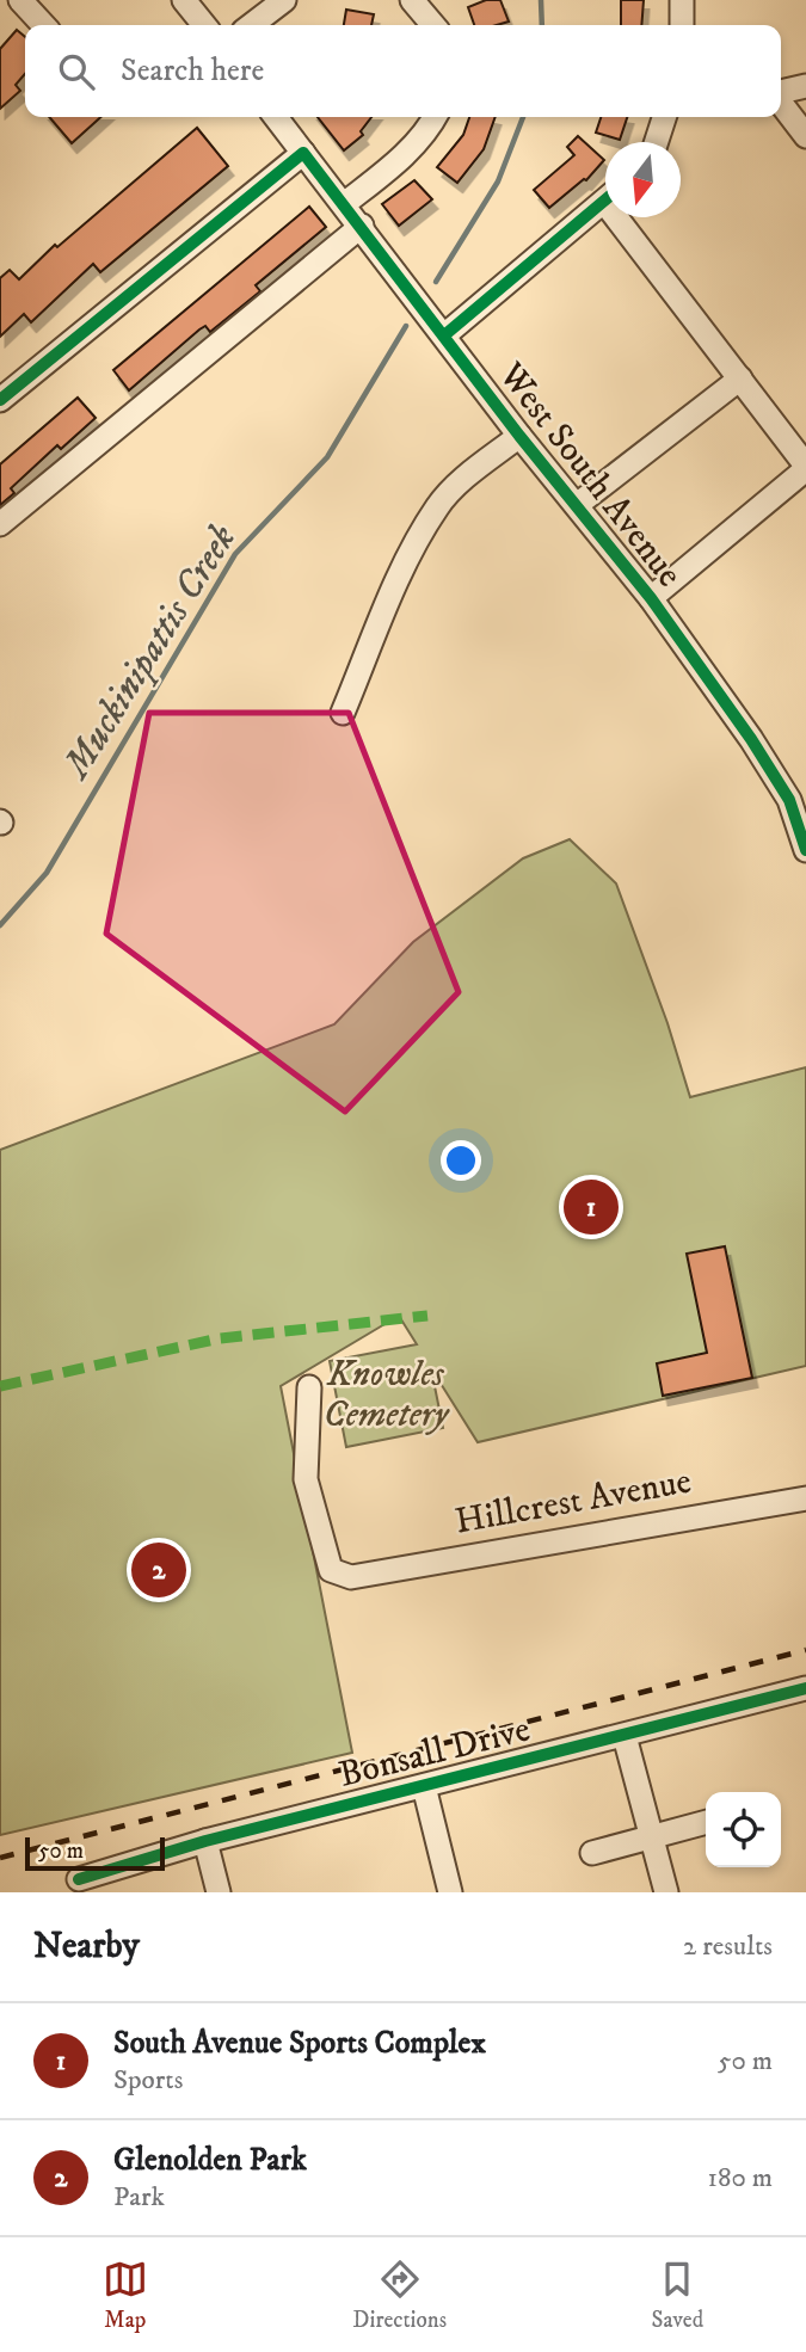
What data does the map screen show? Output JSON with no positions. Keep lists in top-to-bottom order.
{
  "streets": {
    "street": ["West South Avenue", "Hillcrest Avenue", "Bonsall Drive"]
  },
  "water": ["Muckinipattis Creek"],
  "parks": ["Knowles Cemetery"],
  "scale_bar": "50 m",
  "north": "bottom",
  "page": {
    "search": "Search here",
    "pins": ["1", "2"],
    "scale": "50 m",
    "heading": ["Nearby", "2 results"],
    "list": [
      {
        "mark": "1",
        "name": "South Avenue Sports Complex",
        "note": "Sports",
        "value": "50 m"
      },
      {
        "mark": "2",
        "name": "Glenolden Park",
        "note": "Park",
        "value": "180 m"
      }
    ],
    "nav": ["Map", "Directions", "Saved"]
  }
}
